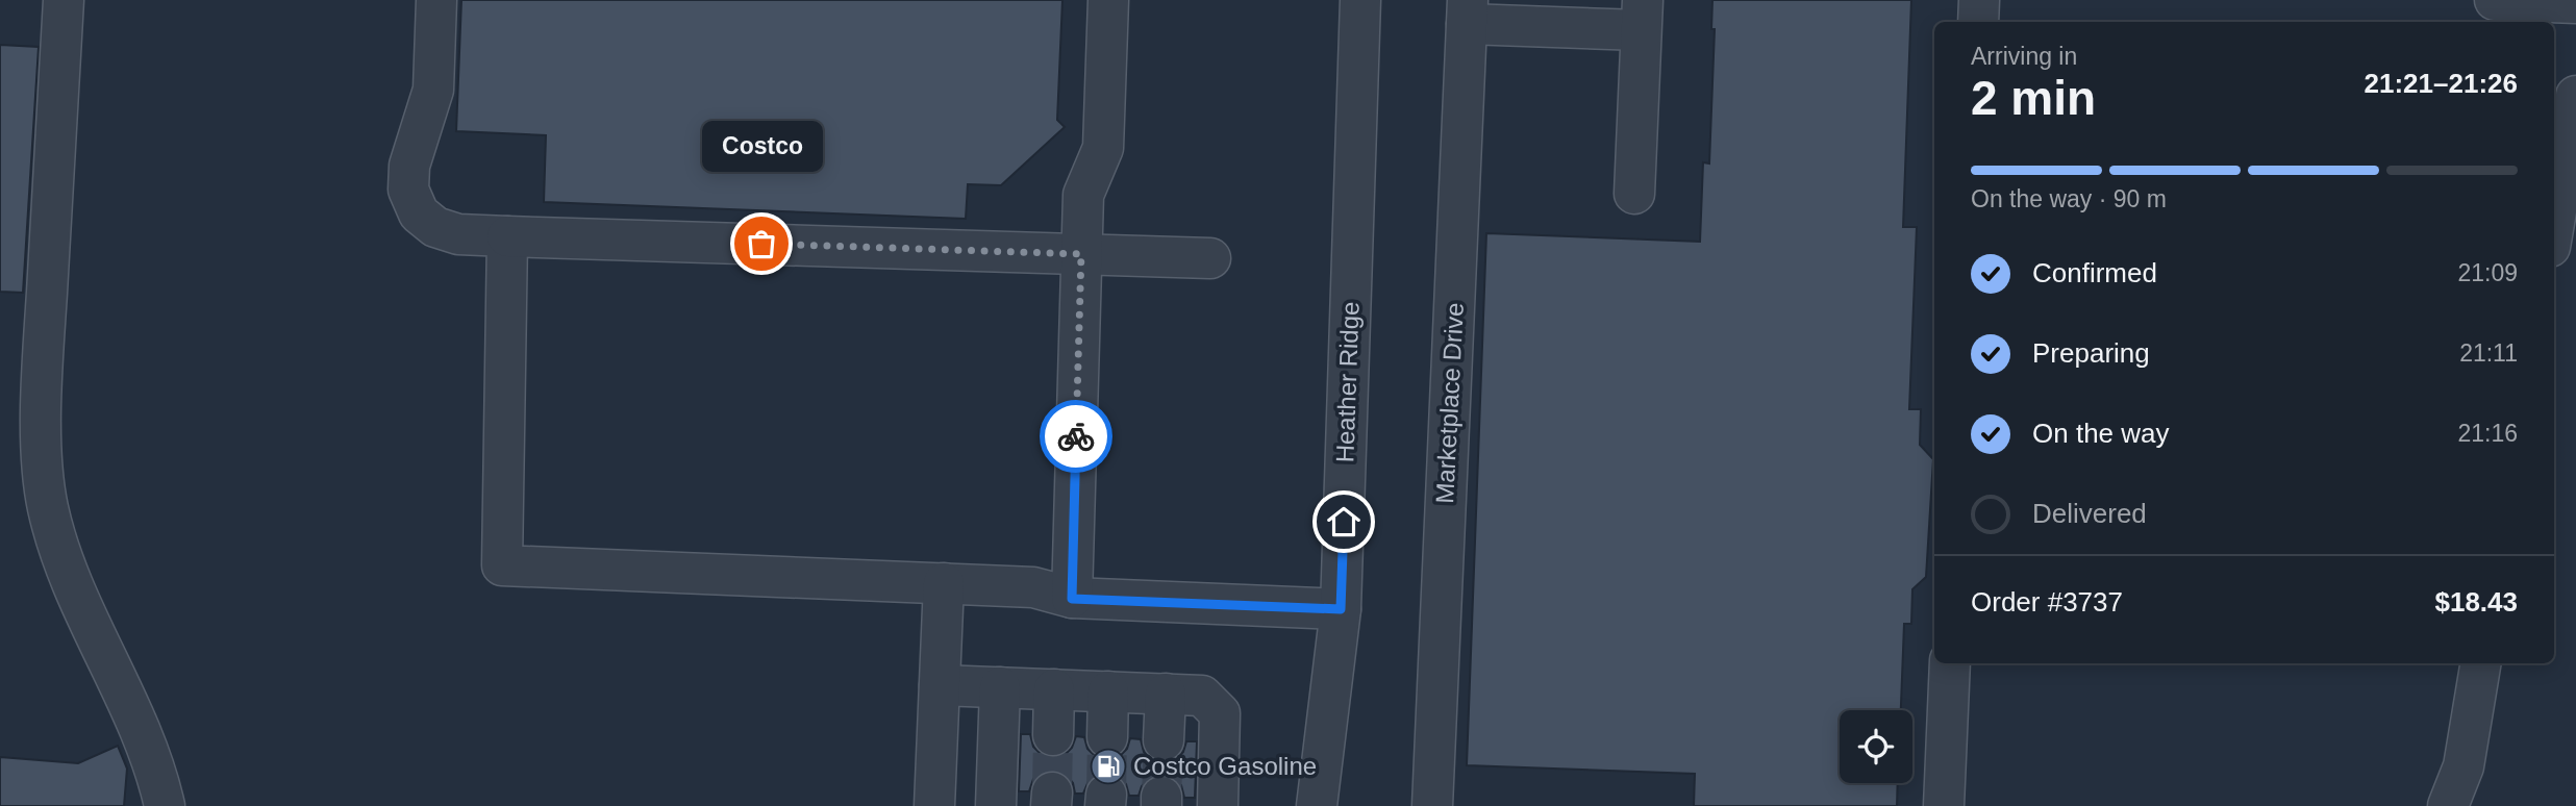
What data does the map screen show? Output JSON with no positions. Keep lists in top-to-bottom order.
{
  "streets": {
    "street": ["Heather Ridge", "Marketplace Drive"]
  },
  "places": {
    "other": ["Costco"],
    "fuel station": ["Costco Gasoline"]
  },
  "page": {
    "heading": ["2 min", "Arriving in", "21:21–21:26"],
    "panel": ["Order #3737", "$18.43"],
    "bubble": "Costco",
    "bar": "On the way · 90 m",
    "list": [
      ["Confirmed", "21:09"],
      ["Preparing", "21:11"],
      ["On the way", "21:16"],
      "Delivered"
    ]
  }
}
